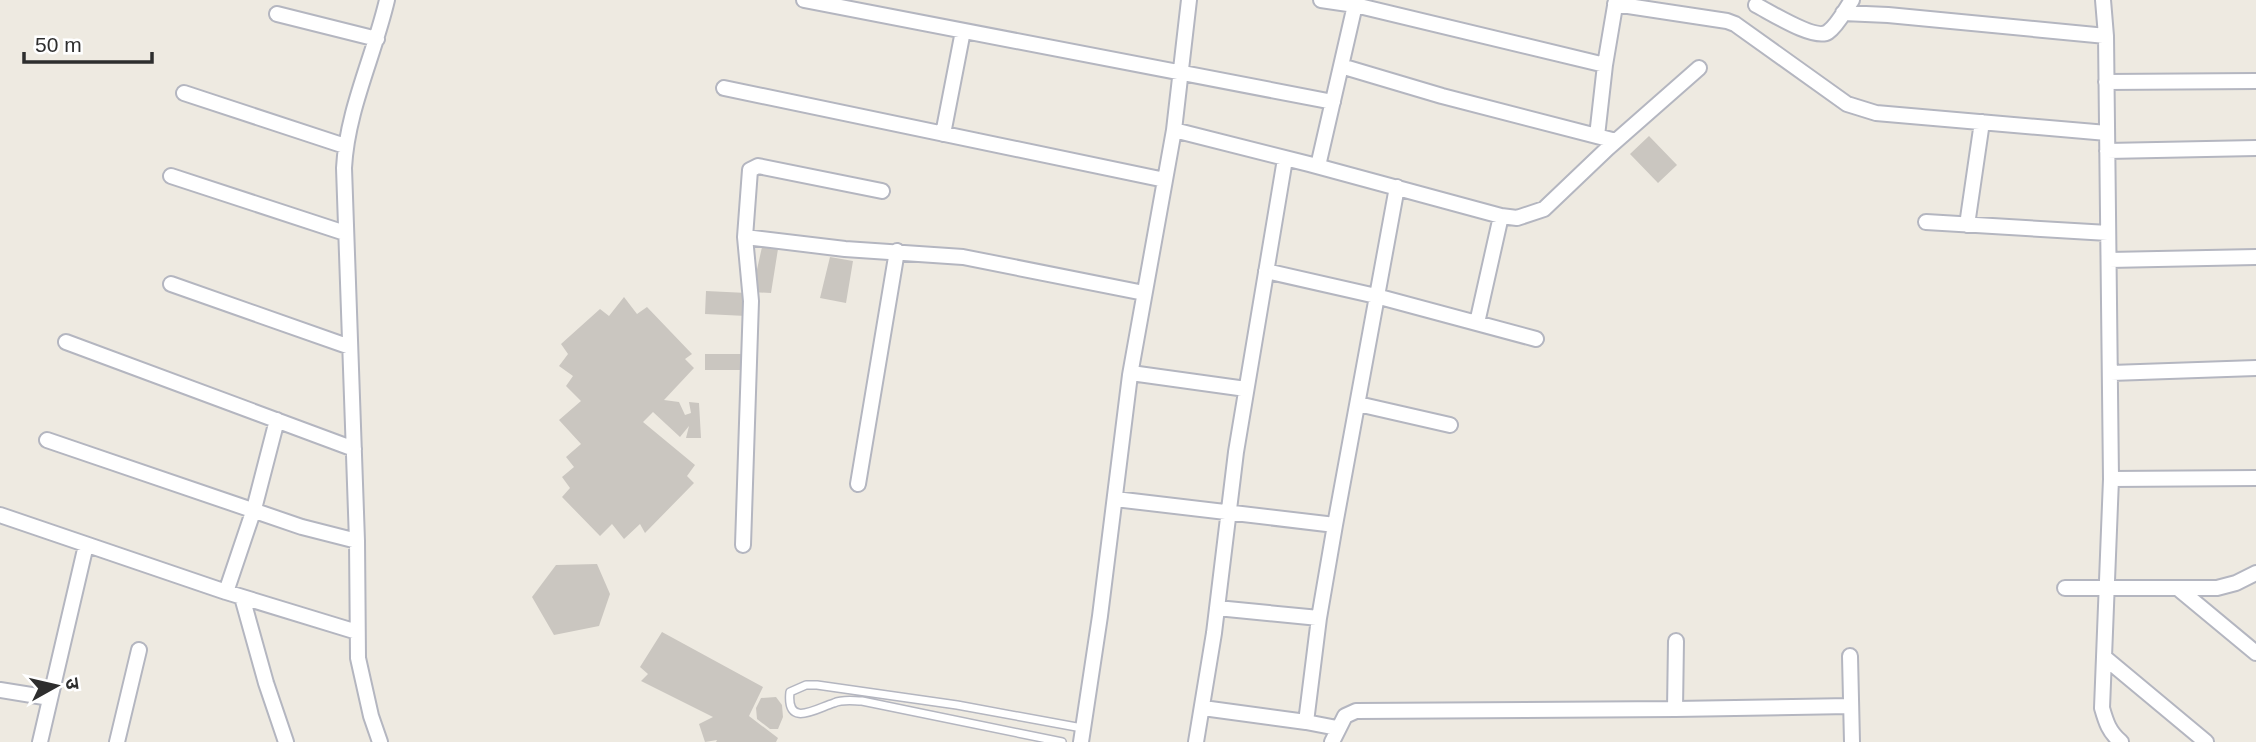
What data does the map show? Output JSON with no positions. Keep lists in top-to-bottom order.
{
  "scale_bar": "50 m",
  "north": "right"
}
